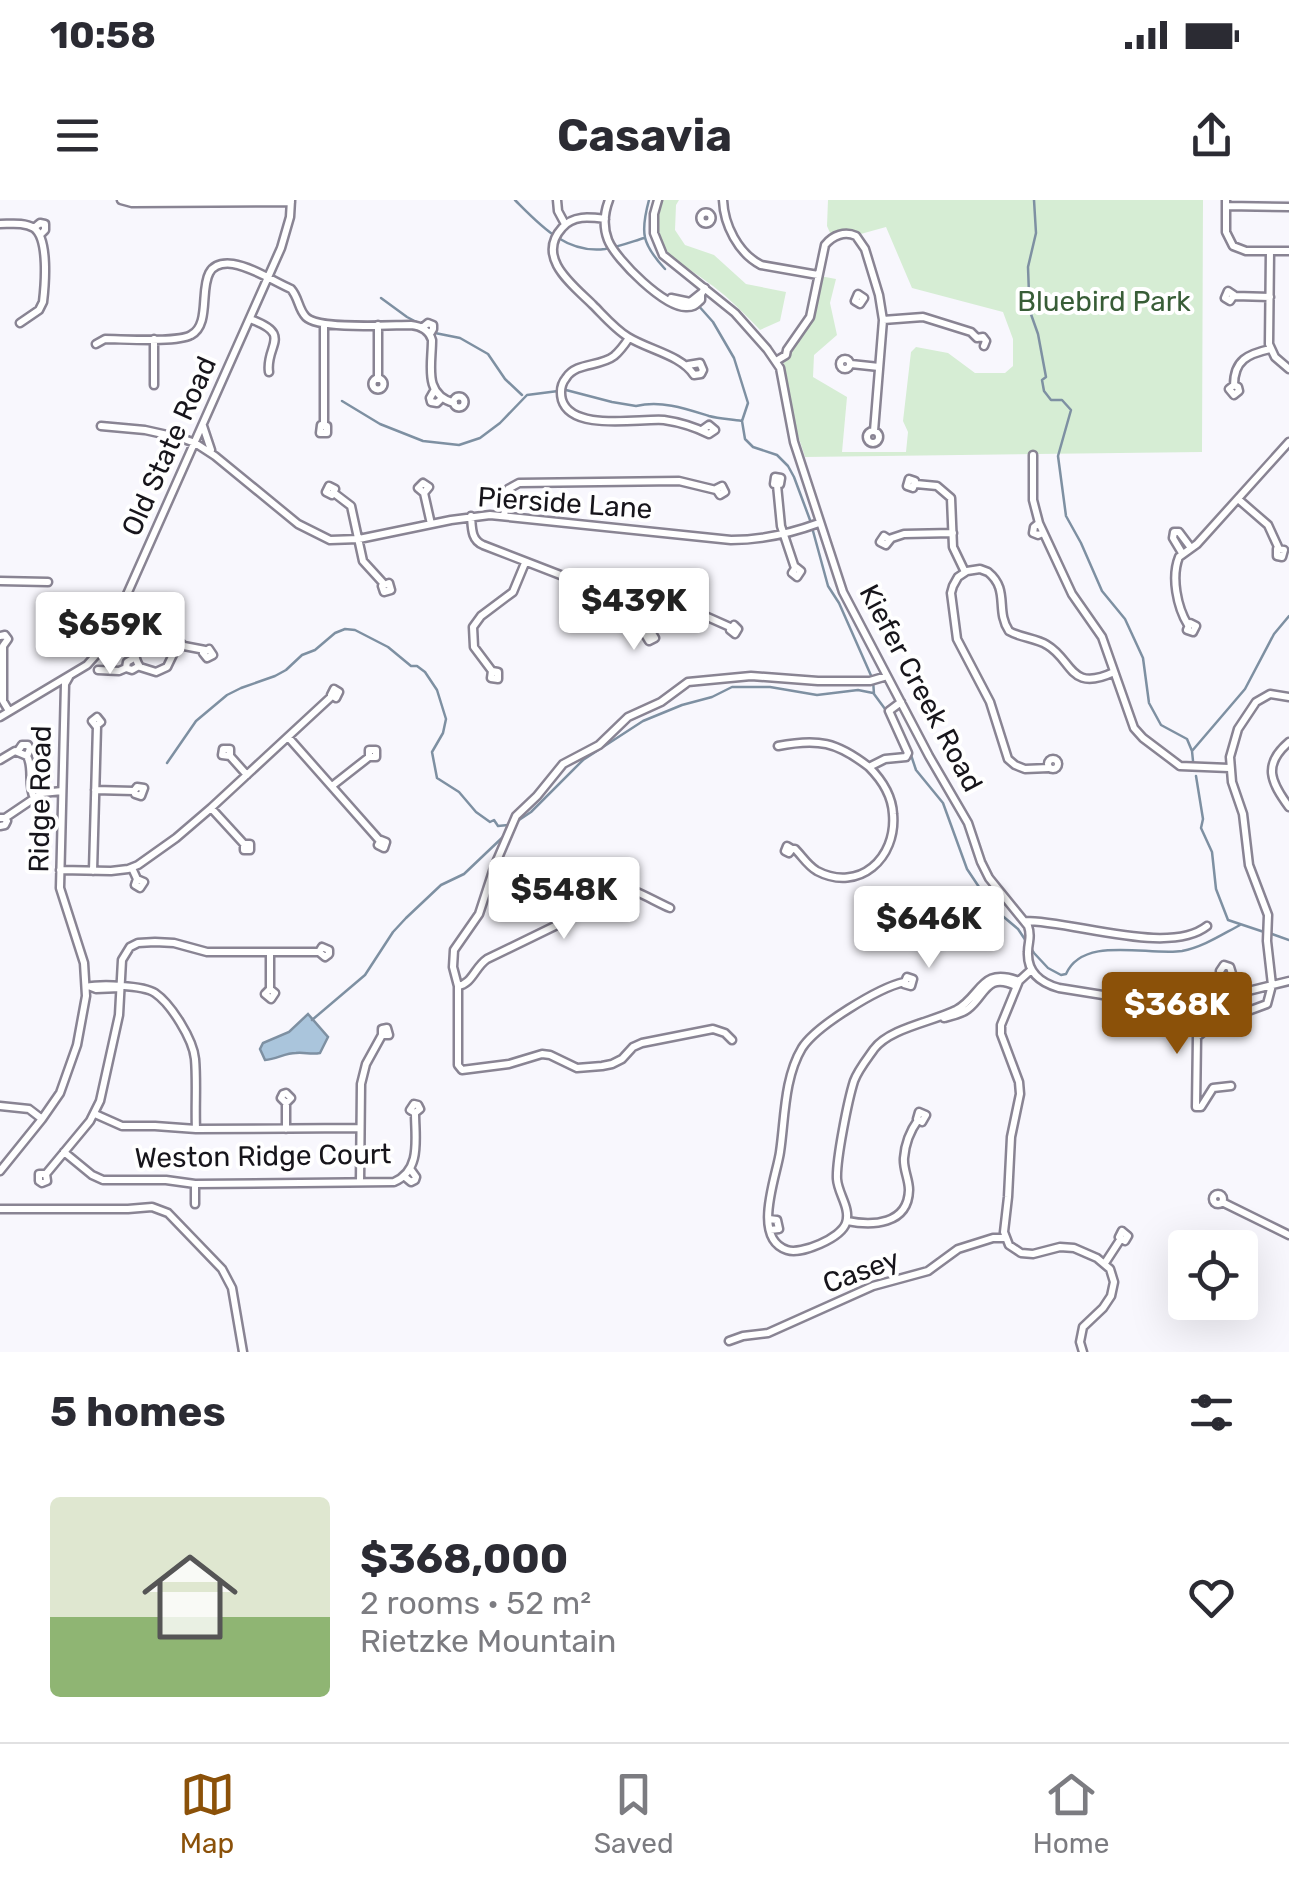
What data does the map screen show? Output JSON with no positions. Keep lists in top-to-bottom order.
{
  "streets": {
    "street": [
      "Old State Road",
      "Pierside Lane",
      "Kiefer Creek Road",
      "Ridge Road",
      "Weston Ridge Court",
      "Casey"
    ]
  },
  "crossings": [
    ["Old State Road", "Pierside Lane"],
    ["Old State Road", "Ridge Road"],
    ["Pierside Lane", "Kiefer Creek Road"]
  ],
  "parks": ["Bluebird Park"],
  "page": {
    "status": "10:58",
    "header": "Casavia",
    "price": [
      "$439K",
      "$659K",
      "$548K",
      "$646K",
      "$368K"
    ],
    "heading": "5 homes",
    "list": [
      {
        "name": "$368,000",
        "note": "2 rooms · 52 m² · Rietzke Mountain"
      }
    ],
    "tabs": ["Map", "Saved", "Home"]
  }
}
